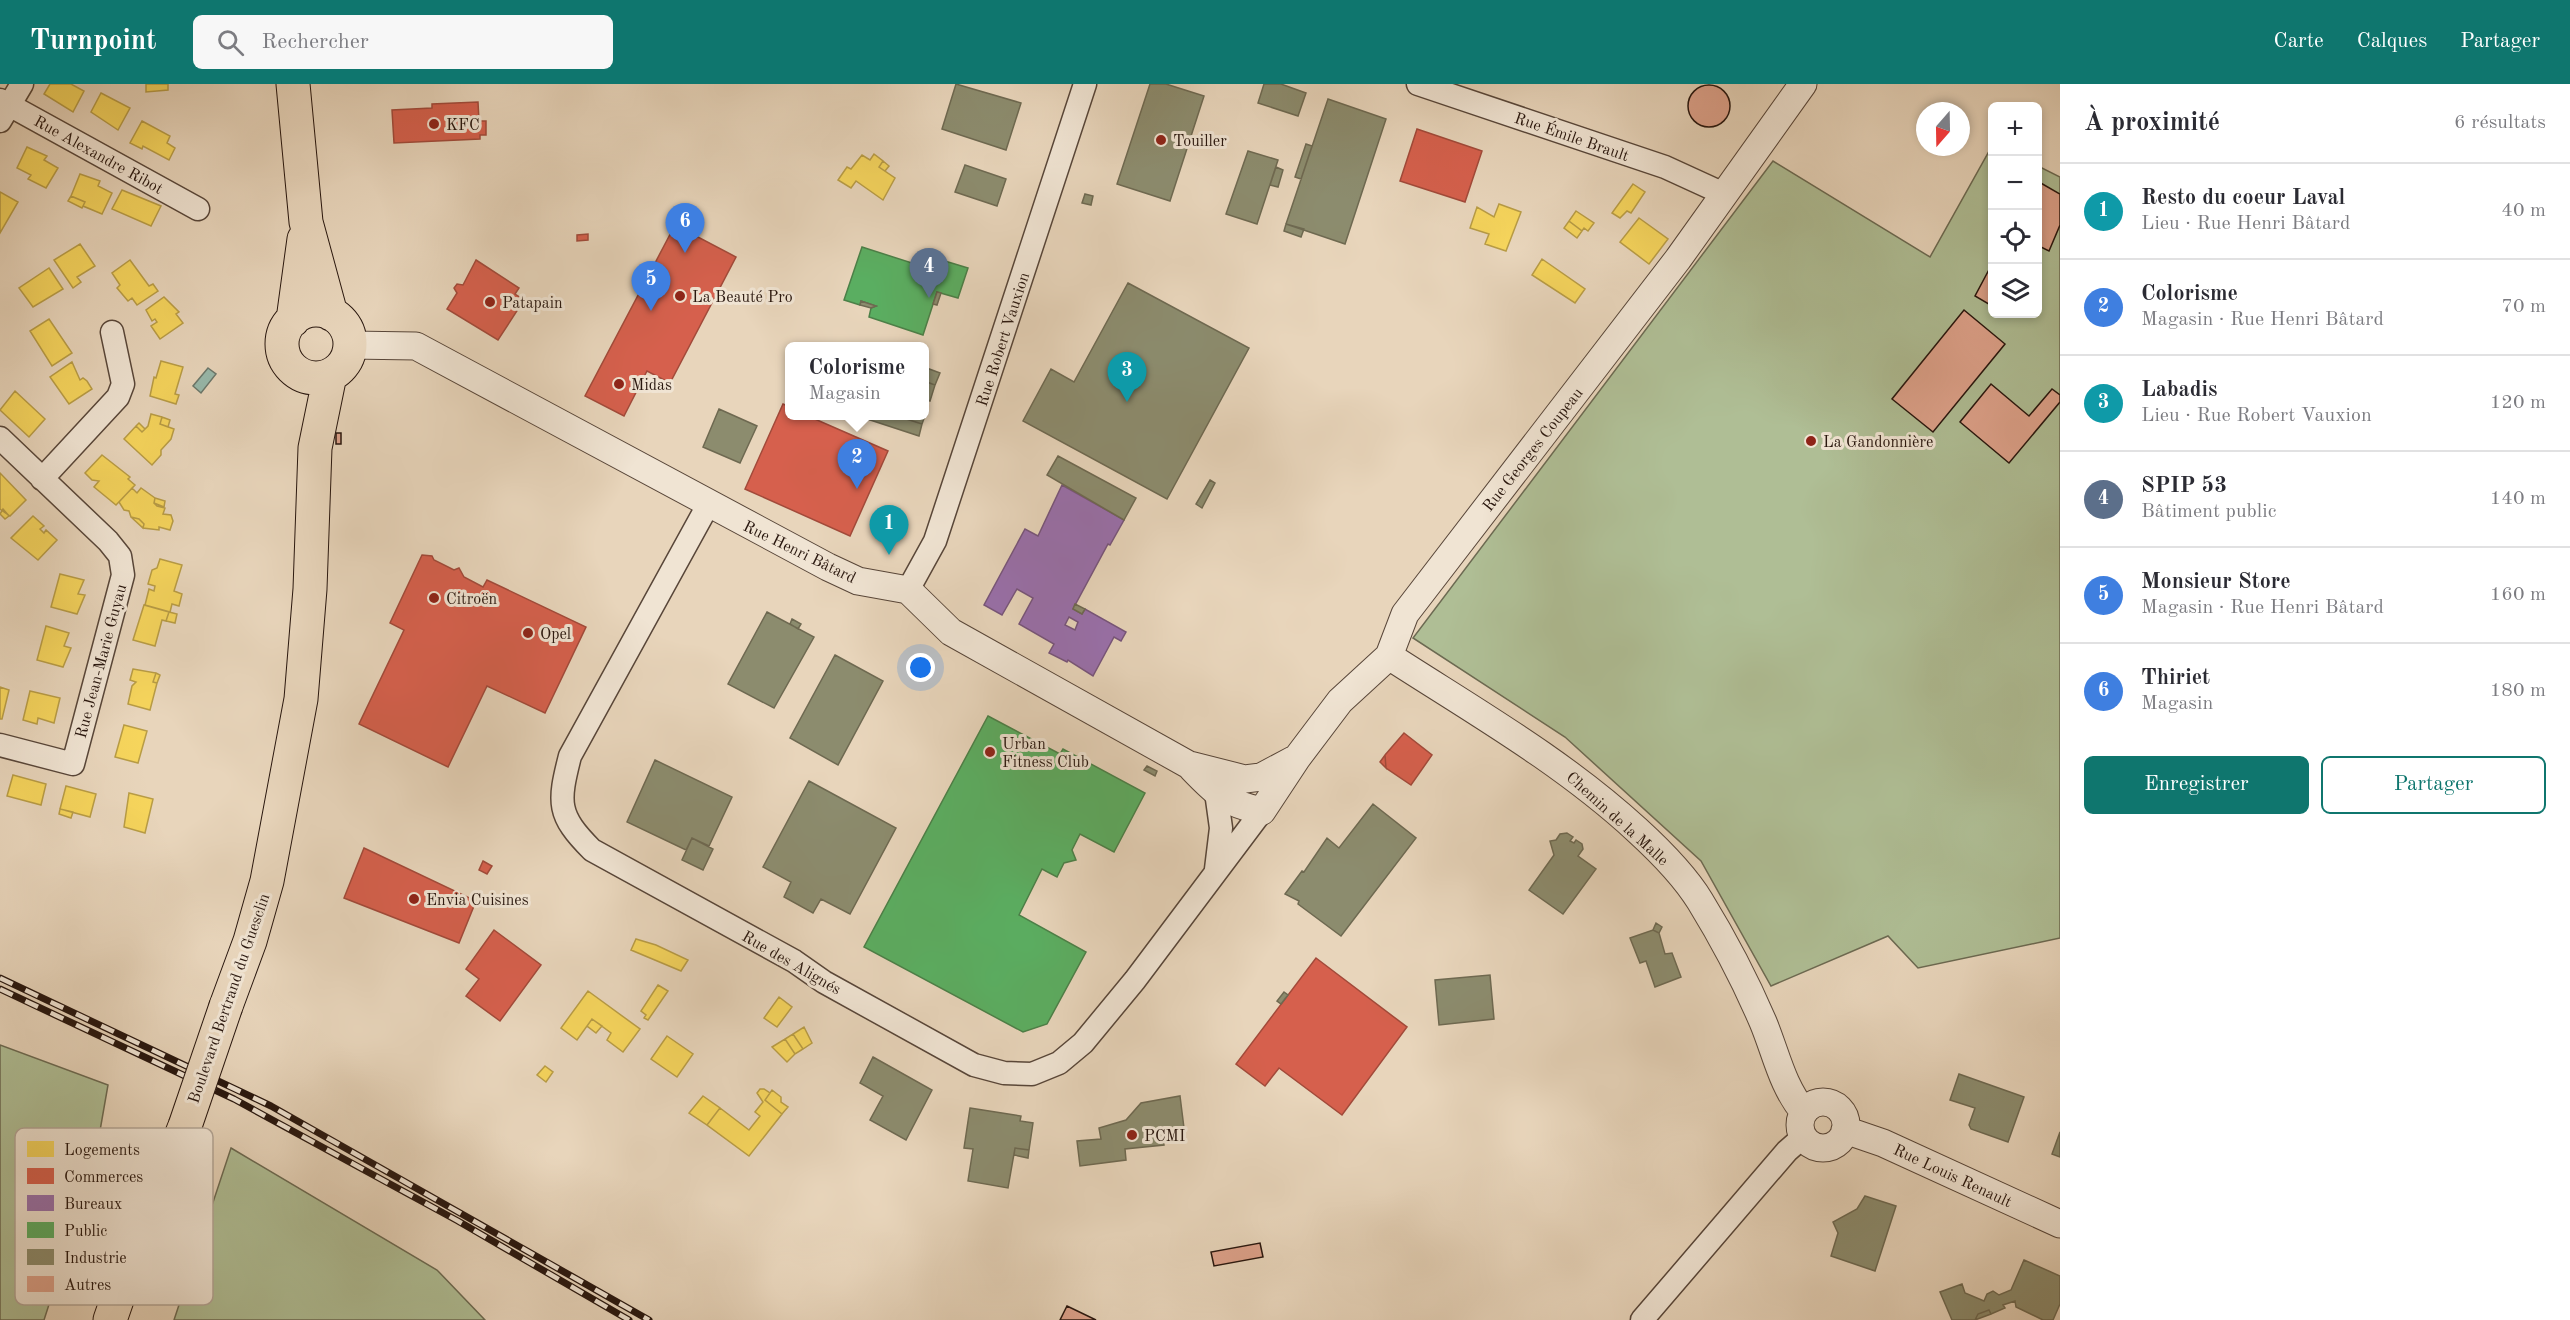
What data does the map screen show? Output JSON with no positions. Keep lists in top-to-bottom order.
{
  "streets": {
    "main road": ["Boulevard Bertrand du Guesclin"],
    "street": [
      "Rue Émile Brault",
      "Rue Alexandre Ribot",
      "Rue Robert Vauxion",
      "Rue Georges Coupeau",
      "Rue Henri Bâtard",
      "Rue Jean-Marie Guyau",
      "Chemin de la Malle",
      "Rue des Alignés",
      "Rue Louis Renault"
    ]
  },
  "crossings": [
    ["Rue Émile Brault", "Rue Georges Coupeau"],
    ["Rue Robert Vauxion", "Rue Henri Bâtard"],
    ["Rue Georges Coupeau", "Chemin de la Malle"],
    ["Rue Georges Coupeau", "Rue des Alignés"],
    ["Rue Henri Bâtard", "Rue des Alignés"],
    ["Rue Henri Bâtard", "Boulevard Bertrand du Guesclin"],
    ["Chemin de la Malle", "Rue Louis Renault"]
  ],
  "places": [
    "KFC",
    "Touiller",
    "La Beauté Pro",
    "Patapain",
    "Midas",
    "La Gandonnière",
    "Citroën",
    "Opel",
    "Urban Fitness Club",
    "Envia Cuisines",
    "PCMI"
  ],
  "legend": [
    "Logements",
    "Commerces",
    "Bureaux",
    "Public",
    "Industrie",
    "Autres"
  ],
  "north": "bottom",
  "page": {
    "header": "Turnpoint",
    "search": "Rechercher",
    "nav": ["Carte", "Calques", "Partager"],
    "heading": ["À proximité", "6 résultats"],
    "map_buttons": ["+", "−"],
    "list": [
      {
        "mark": "1",
        "name": "Resto du coeur Laval",
        "note": "Lieu · Rue Henri Bâtard",
        "value": "40 m"
      },
      {
        "mark": "2",
        "name": "Colorisme",
        "note": "Magasin · Rue Henri Bâtard",
        "value": "70 m"
      },
      {
        "mark": "3",
        "name": "Labadis",
        "note": "Lieu · Rue Robert Vauxion",
        "value": "120 m"
      },
      {
        "mark": "4",
        "name": "SPIP 53",
        "note": "Bâtiment public",
        "value": "140 m"
      },
      {
        "mark": "5",
        "name": "Monsieur Store",
        "note": "Magasin · Rue Henri Bâtard",
        "value": "160 m"
      },
      {
        "mark": "6",
        "name": "Thiriet",
        "note": "Magasin",
        "value": "180 m"
      }
    ],
    "pins": [
      "6",
      "4",
      "5",
      "3",
      "2",
      "1"
    ],
    "popup": ["Colorisme", "Magasin"],
    "buttons": ["Enregistrer", "Partager"]
  }
}
